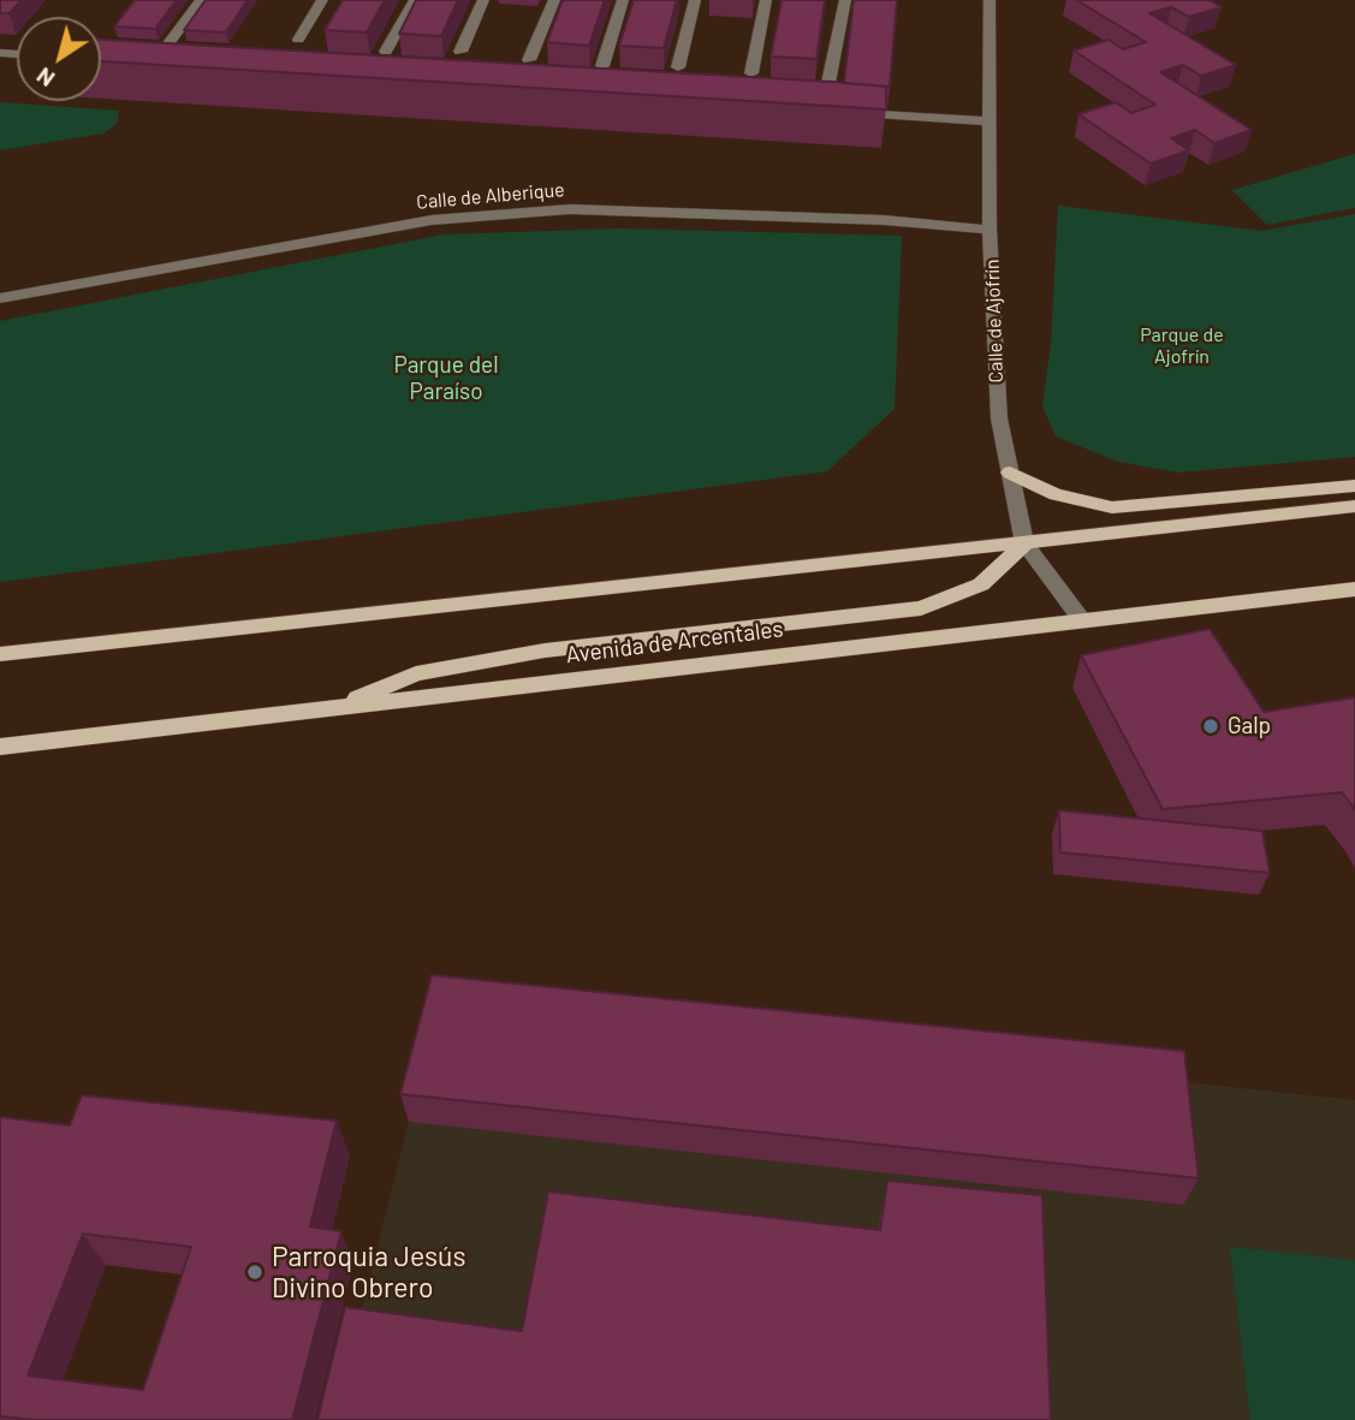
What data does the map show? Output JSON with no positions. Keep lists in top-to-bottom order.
{
  "streets": {
    "main road": ["Avenida de Arcentales"],
    "street": ["Calle de Alberique", "Calle de Ajofrín"]
  },
  "crossings": [
    ["Calle de Alberique", "Calle de Ajofrín"],
    ["Calle de Ajofrín", "Avenida de Arcentales"]
  ],
  "parks": ["Parque de Ajofrín", "Parque del Paraíso"],
  "places": ["Galp", "Parroquia Jesús Divino Obrero"],
  "north": "bottom left"
}
